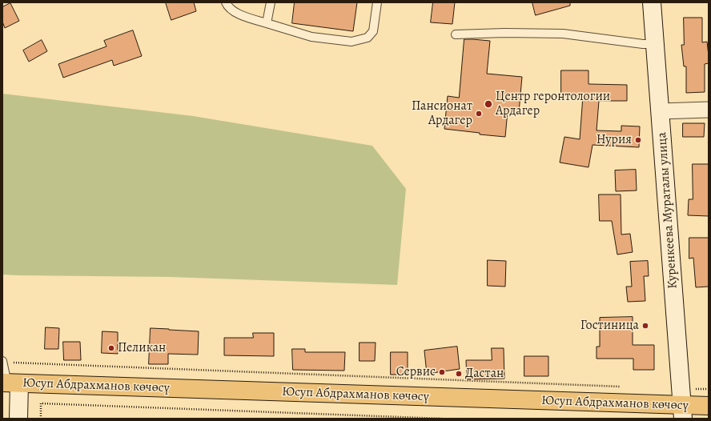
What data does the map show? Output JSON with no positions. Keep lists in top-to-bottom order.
{
  "streets": {
    "main road": ["Юсуп Абдрахманов көчөсү"],
    "street": ["Куренкеева Мураталы улица"]
  },
  "crossings": [
    ["Куренкеева Мураталы улица", "Юсуп Абдрахманов көчөсү"]
  ],
  "places": [
    "Центр геронтологии Ардагер",
    "Пансионат Ардагер",
    "Нурия",
    "Гостиница",
    "Пеликан",
    "Сервис",
    "Дастан"
  ]
}
